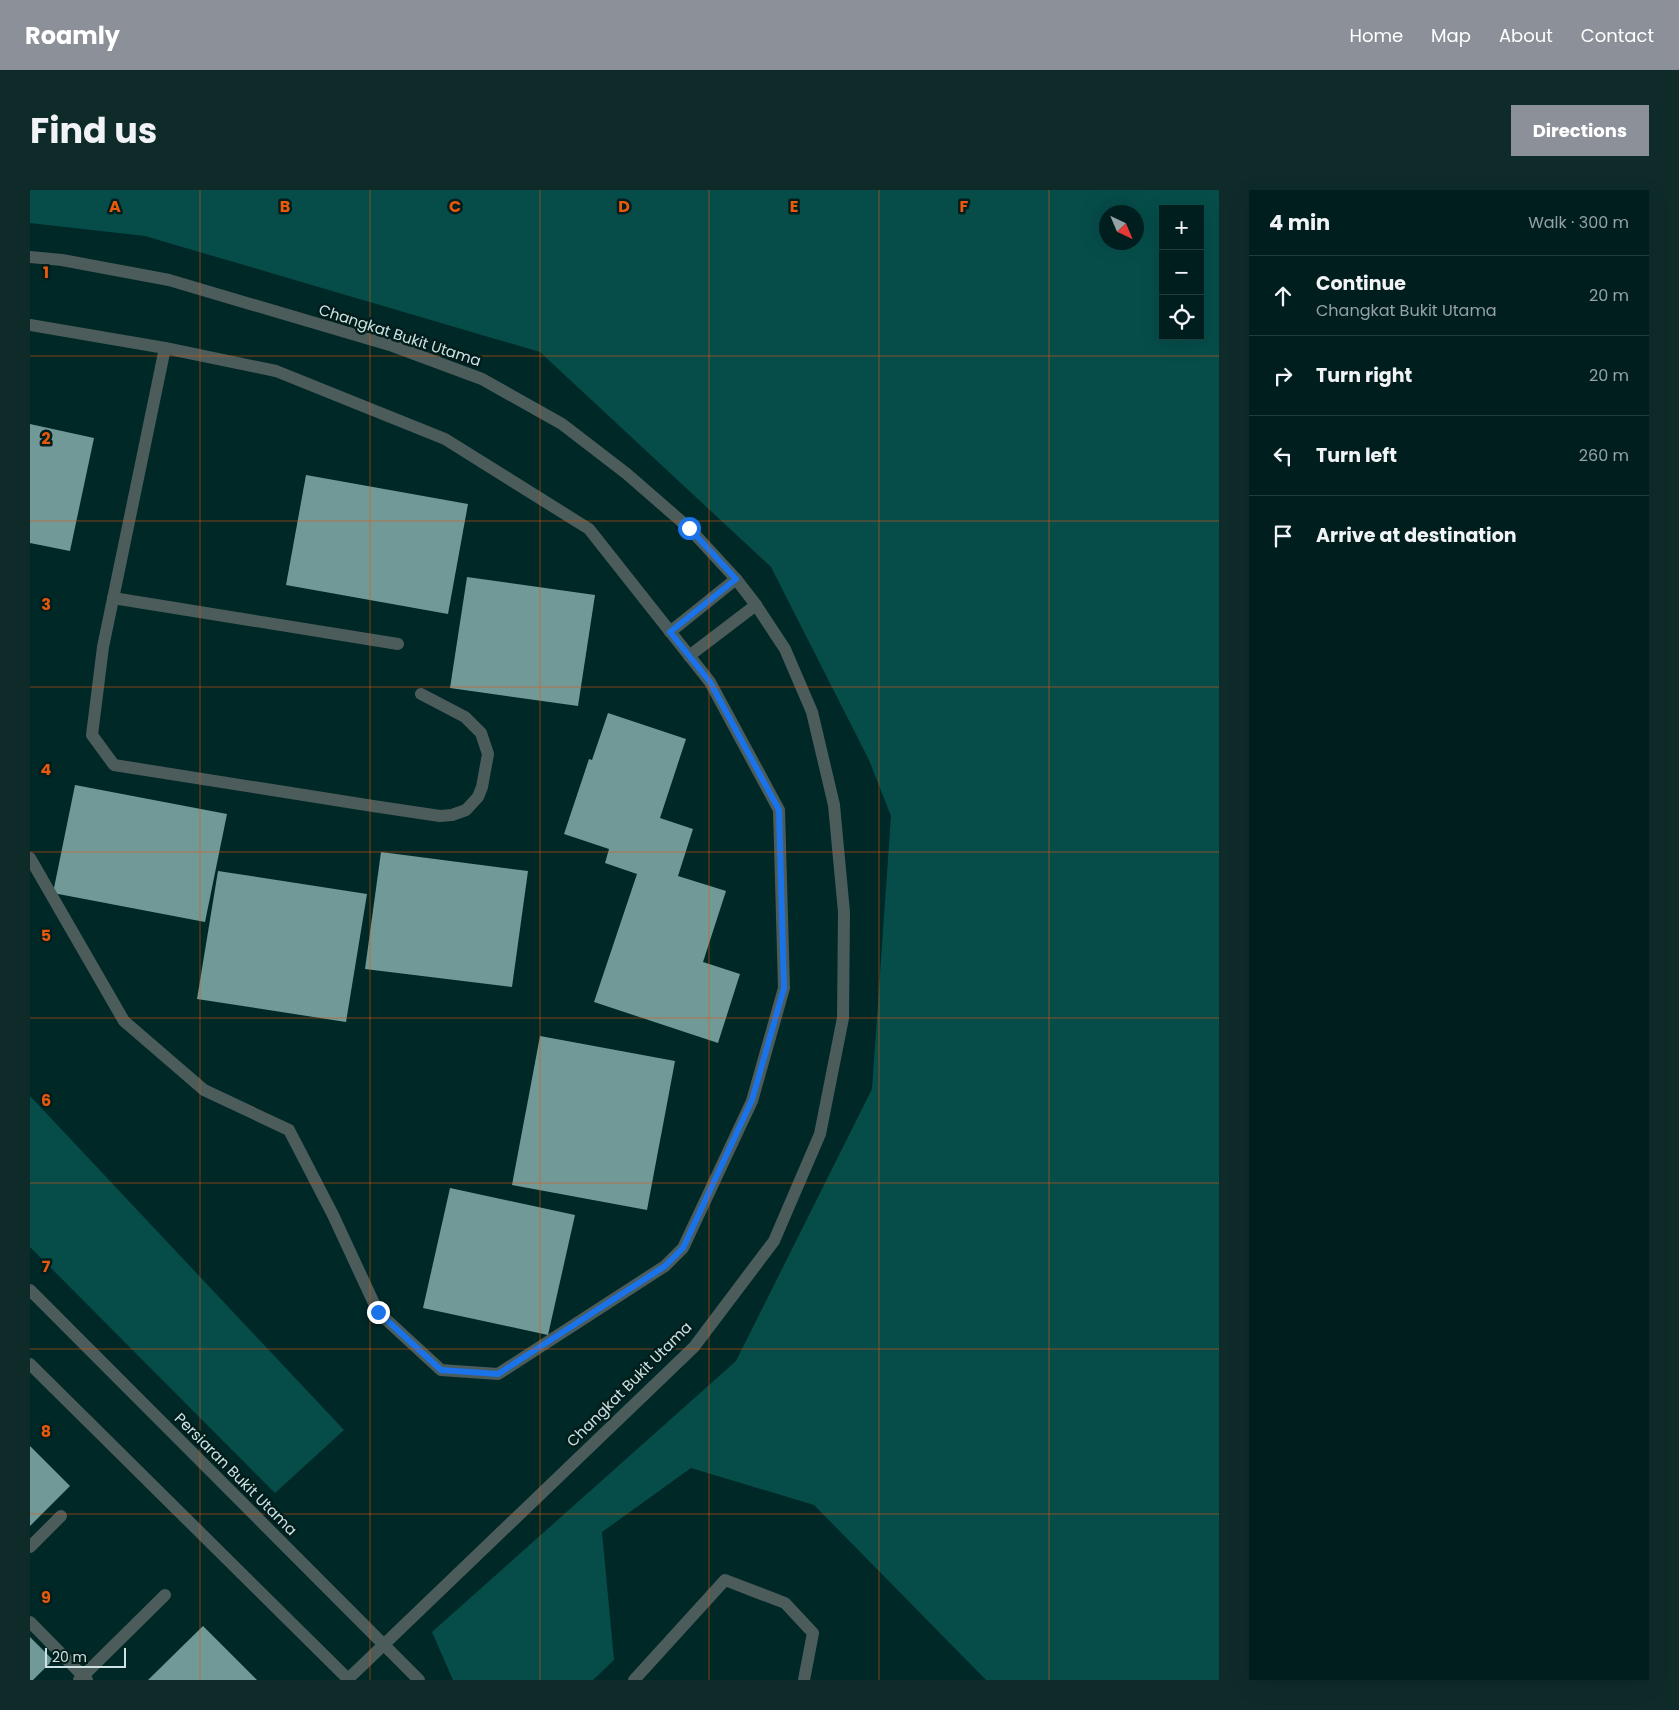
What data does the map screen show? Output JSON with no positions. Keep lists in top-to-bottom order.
{
  "streets": {
    "street": ["Changkat Bukit Utama", "Persiaran Bukit Utama"]
  },
  "crossings": [
    ["Changkat Bukit Utama", "Persiaran Bukit Utama"]
  ],
  "scale_bar": "20 m",
  "north": "bottom right",
  "page": {
    "header": "Roamly",
    "nav": [
      "Home",
      "Map",
      "About",
      "Contact"
    ],
    "title": "Find us",
    "buttons": "Directions",
    "heading": ["4 min", "Walk · 300 m"],
    "map_buttons": ["+", "−"],
    "list": [
      ["Continue", "Changkat Bukit Utama", "20 m"],
      ["Turn right", "20 m"],
      ["Turn left", "260 m"],
      "Arrive at destination"
    ],
    "scale": "20 m"
  },
  "grid": {
    "columns": [
      "A",
      "B",
      "C",
      "D",
      "E",
      "F"
    ],
    "rows": [
      "1",
      "2",
      "3",
      "4",
      "5",
      "6",
      "7",
      "8",
      "9"
    ]
  }
}
